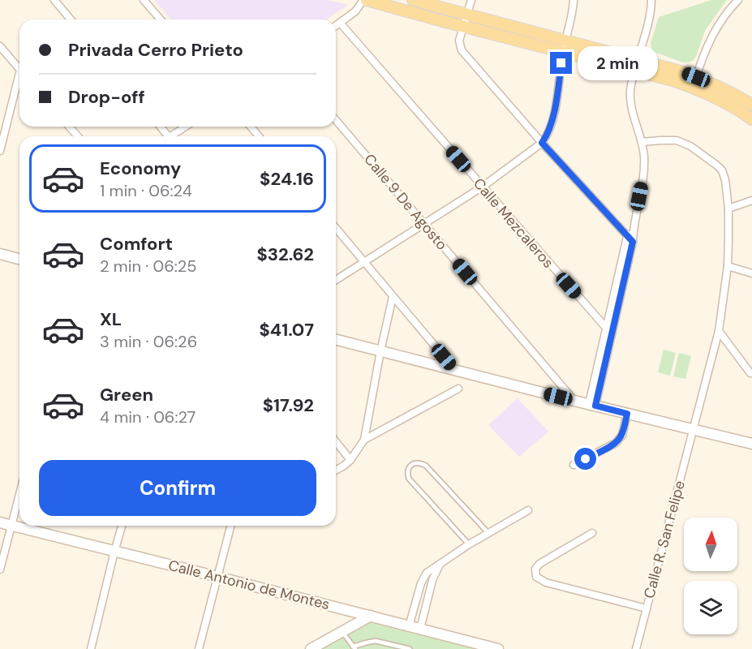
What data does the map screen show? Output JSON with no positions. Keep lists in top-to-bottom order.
{
  "streets": {
    "main road": ["Calle Antonio de Montes"],
    "street": ["Calle 9 De Agosto", "Calle Mezcaleros", "Calle R. San Felipe"]
  },
  "north": "top",
  "page": {
    "banner": ["Privada Cerro Prieto", "Drop-off"],
    "bubble": "2 min",
    "list": [
      {
        "name": "Economy",
        "note": "1 min · 06:24",
        "value": "$24.16"
      },
      {
        "name": "Comfort",
        "note": "2 min · 06:25",
        "value": "$32.62"
      },
      {
        "name": "XL",
        "note": "3 min · 06:26",
        "value": "$41.07"
      },
      {
        "name": "Green",
        "note": "4 min · 06:27",
        "value": "$17.92"
      }
    ],
    "buttons": "Confirm"
  }
}
